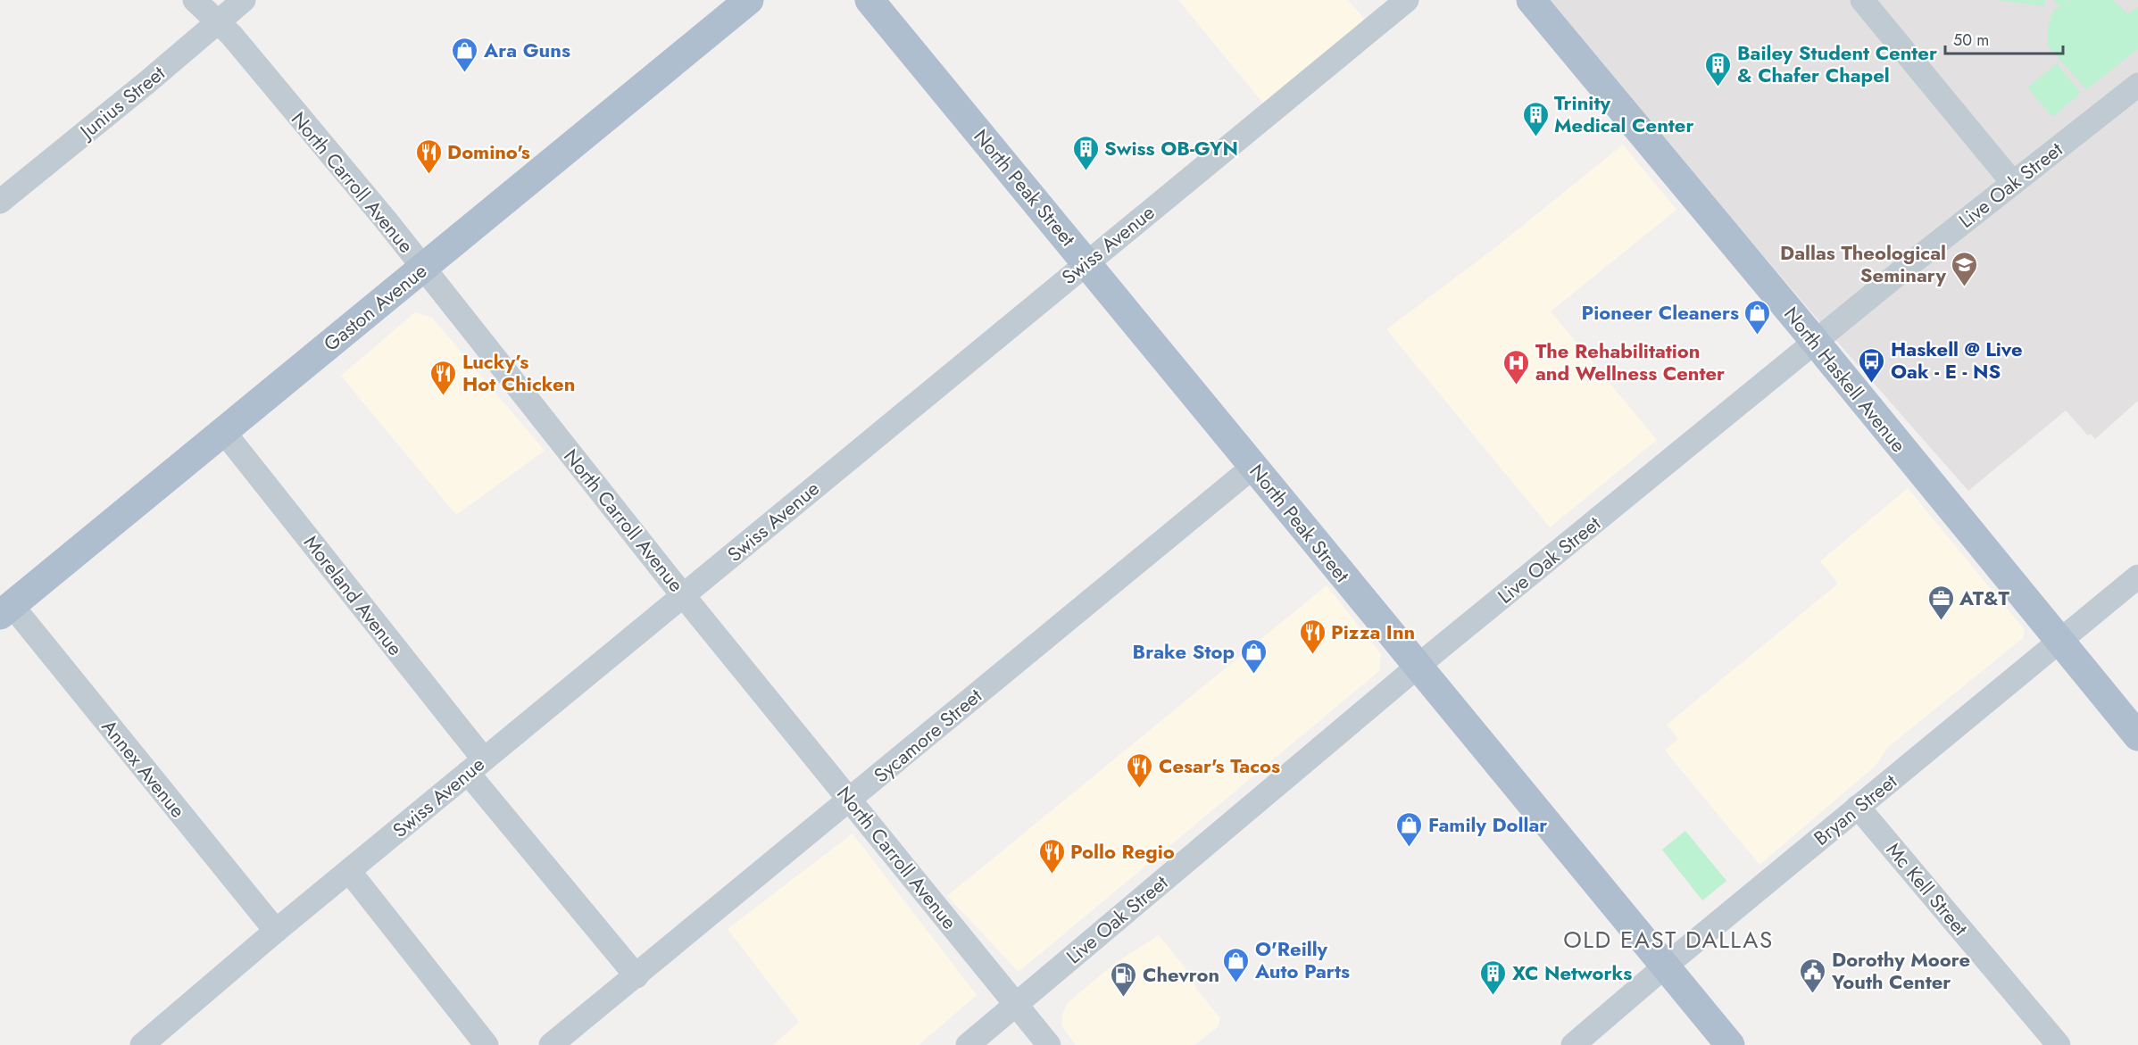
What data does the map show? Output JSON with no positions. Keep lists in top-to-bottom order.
{
  "streets": {
    "main road": ["North Peak Street", "Gaston Avenue", "North Haskell Avenue"],
    "street": [
      "Junius Street",
      "North Carroll Avenue",
      "Live Oak Street",
      "Swiss Avenue",
      "Moreland Avenue",
      "Sycamore Street",
      "Annex Avenue",
      "Bryan Street",
      "Mc Kell Street"
    ]
  },
  "crossings": [
    ["Junius Street", "North Carroll Avenue"],
    ["North Carroll Avenue", "Live Oak Street"],
    ["North Carroll Avenue", "Swiss Avenue"],
    ["North Carroll Avenue", "Gaston Avenue"],
    ["North Carroll Avenue", "Sycamore Street"],
    ["Live Oak Street", "North Peak Street"],
    ["Live Oak Street", "North Haskell Avenue"],
    ["North Peak Street", "Swiss Avenue"],
    ["North Peak Street", "Sycamore Street"],
    ["North Peak Street", "Bryan Street"],
    ["Swiss Avenue", "Moreland Avenue"],
    ["Swiss Avenue", "Annex Avenue"],
    ["Gaston Avenue", "Moreland Avenue"],
    ["Gaston Avenue", "Annex Avenue"],
    ["North Haskell Avenue", "Bryan Street"],
    ["Moreland Avenue", "Sycamore Street"],
    ["Bryan Street", "Mc Kell Street"]
  ],
  "districts": ["OLD EAST DALLAS"],
  "places": {
    "shop": [
      "Ara Guns",
      "Pioneer Cleaners",
      "Brake Stop",
      "Family Dollar",
      "O'Reilly Auto Parts"
    ],
    "building": [
      "Bailey Student Center & Chafer Chapel",
      "Trinity Medical Center",
      "Swiss OB-GYN",
      "XC Networks"
    ],
    "restaurant": [
      "Domino's",
      "Lucky’s Hot Chicken",
      "Pizza Inn",
      "Cesar's Tacos",
      "Pollo Regio"
    ],
    "school or university": ["Dallas Theological Seminary"],
    "bus stop": ["Haskell @ Live Oak - E - NS"],
    "hospital": ["The Rehabilitation and Wellness Center"],
    "office": ["AT&T"],
    "public building": ["Dorothy Moore Youth Center"],
    "fuel station": ["Chevron"]
  },
  "scale_bar": "50 m"
}
